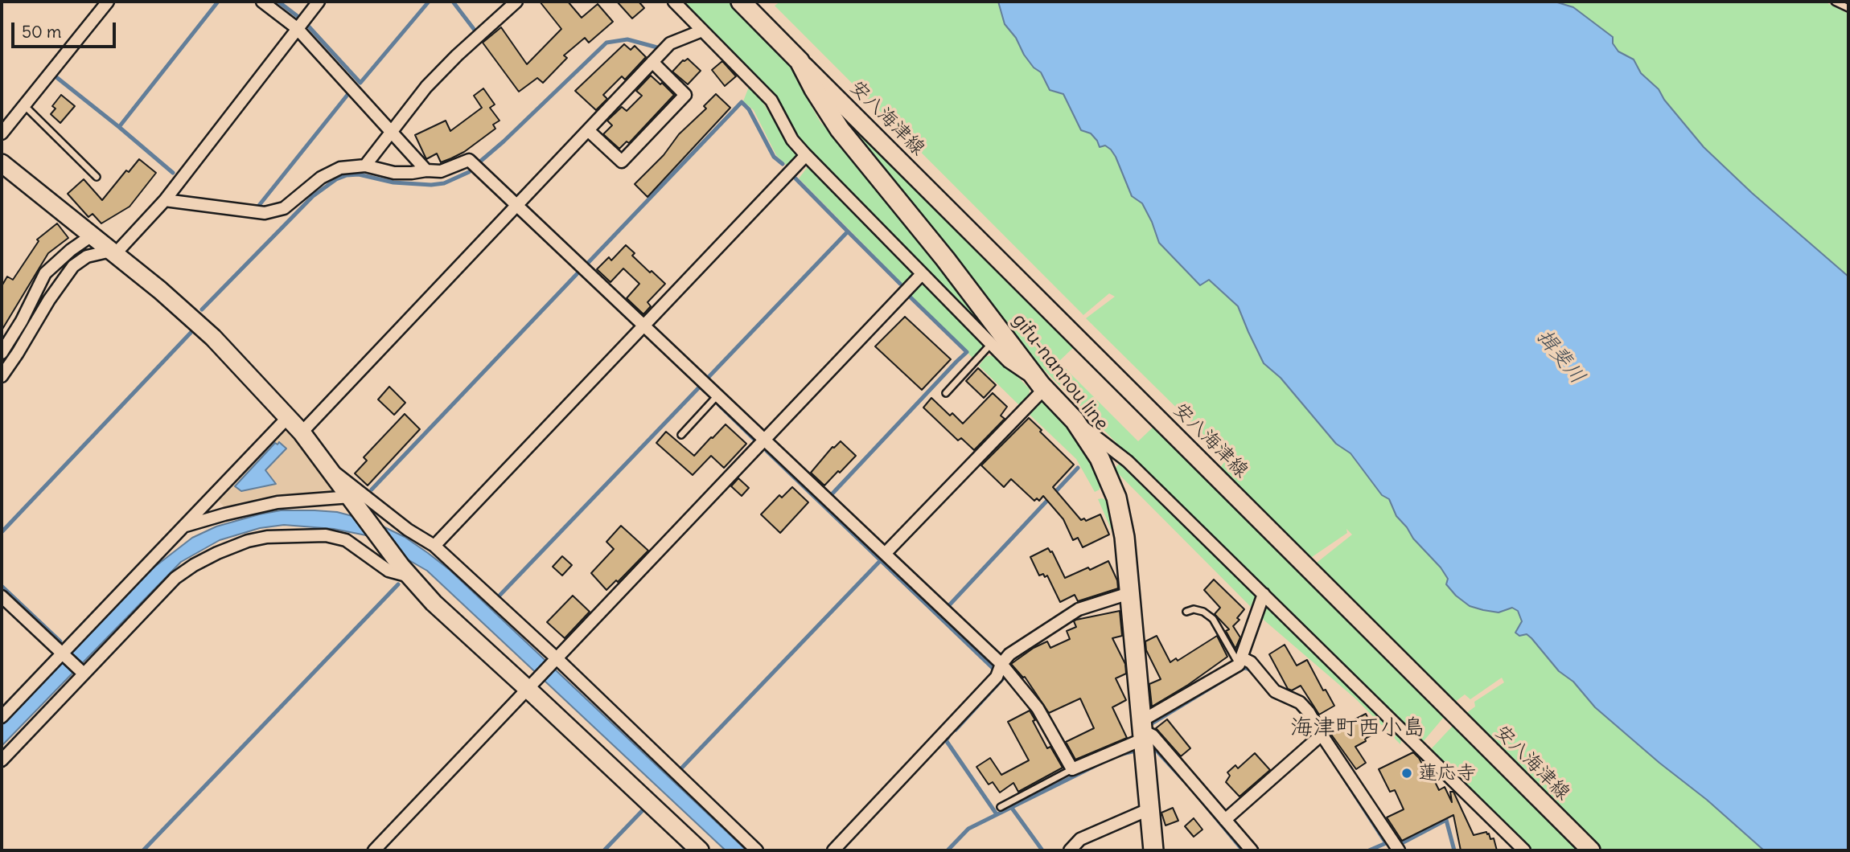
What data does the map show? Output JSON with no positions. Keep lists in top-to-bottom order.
{
  "streets": {
    "main road": ["安八海津線", "gifu-nannou line"]
  },
  "crossings": [
    ["安八海津線", "gifu-nannou line"]
  ],
  "districts": ["海津町西小島"],
  "water": ["揖斐川"],
  "places": ["蓮応寺"],
  "scale_bar": "50 m"
}
